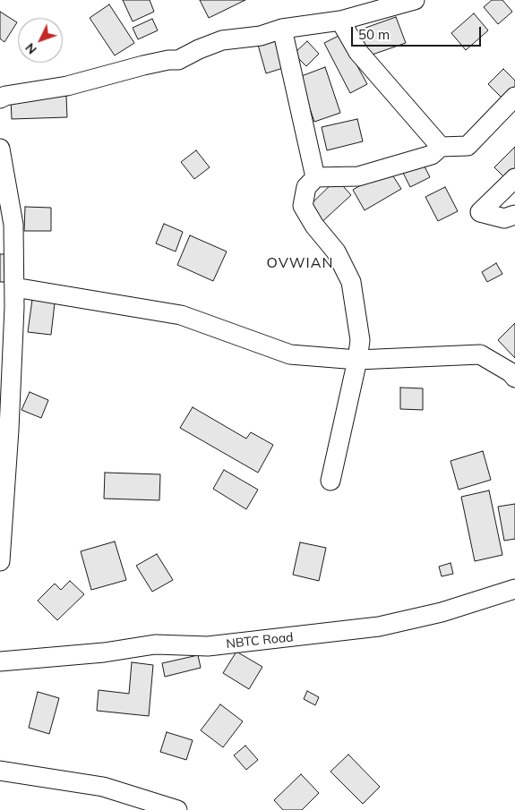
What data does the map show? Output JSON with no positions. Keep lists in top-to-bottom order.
{
  "streets": {
    "street": ["NBTC Road"]
  },
  "districts": ["OVWIAN"],
  "scale_bar": "50 m",
  "north": "bottom left"
}
